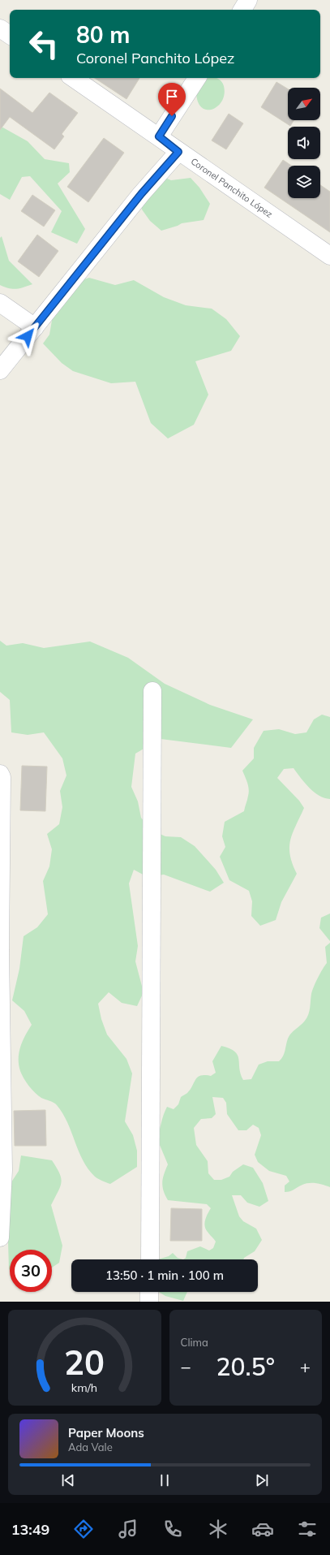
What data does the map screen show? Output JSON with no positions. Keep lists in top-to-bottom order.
{
  "streets": {
    "street": ["Coronel Panchito López"]
  },
  "north": "top right",
  "page": {
    "turn": ["80 m", "Coronel Panchito López"],
    "limit": "30",
    "trip": "13:50 · 1 min · 100 m",
    "tile": "Clima",
    "heat": ["−", "20.5°", "+"],
    "song": ["Paper Moons", "Ada Vale"],
    "tabs": "13:49",
    "gauge": ["20", "km/h"]
  }
}
